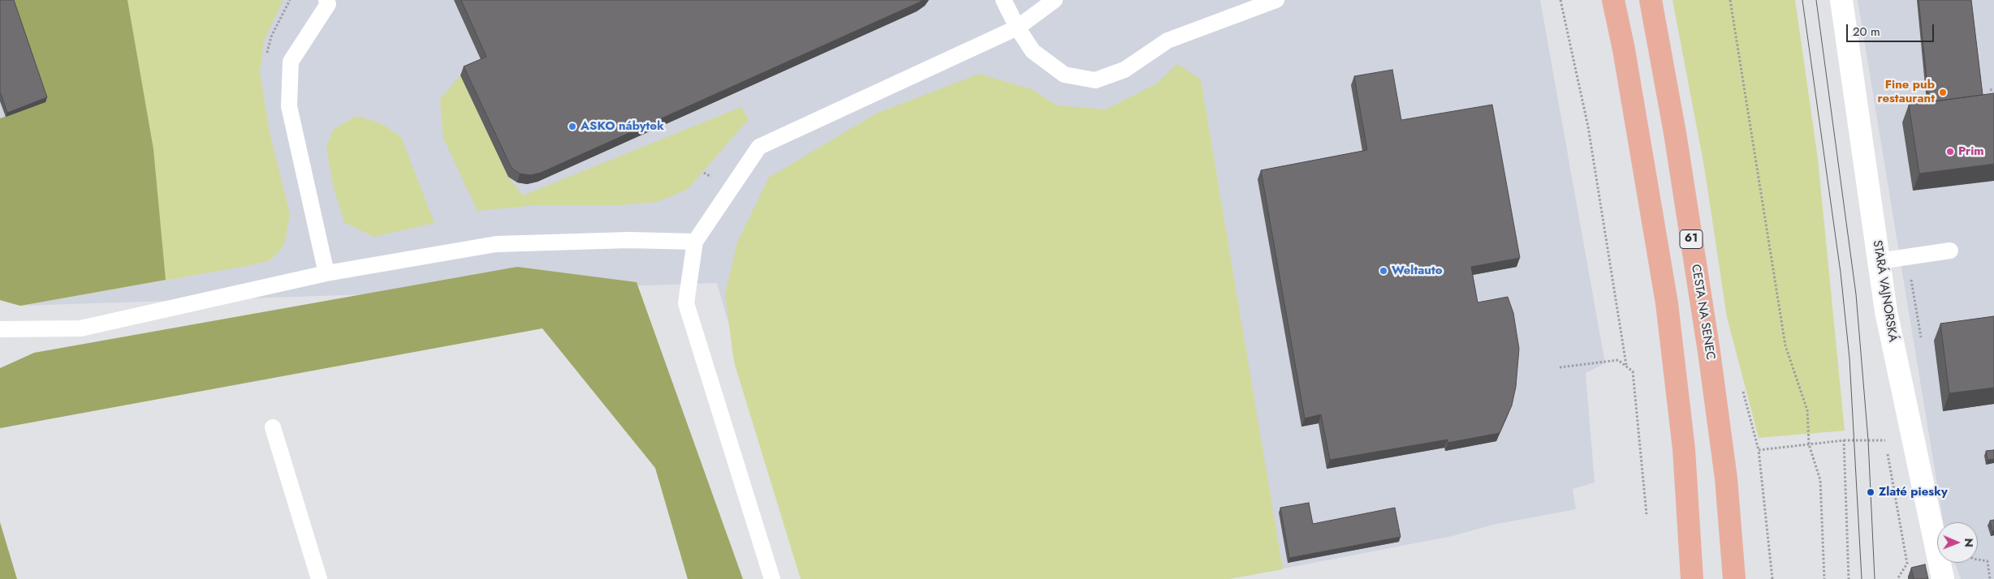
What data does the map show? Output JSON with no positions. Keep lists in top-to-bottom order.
{
  "streets": {
    "main road": ["61", "CESTA NA SENEC"],
    "street": ["STARÁ VAJNORSKÁ"]
  },
  "places": [
    "Fine pub restaurant",
    "ASKO nábytok",
    "Prim",
    "Weltauto",
    "Zlaté piesky"
  ],
  "scale_bar": "20 m",
  "north": "right"
}
